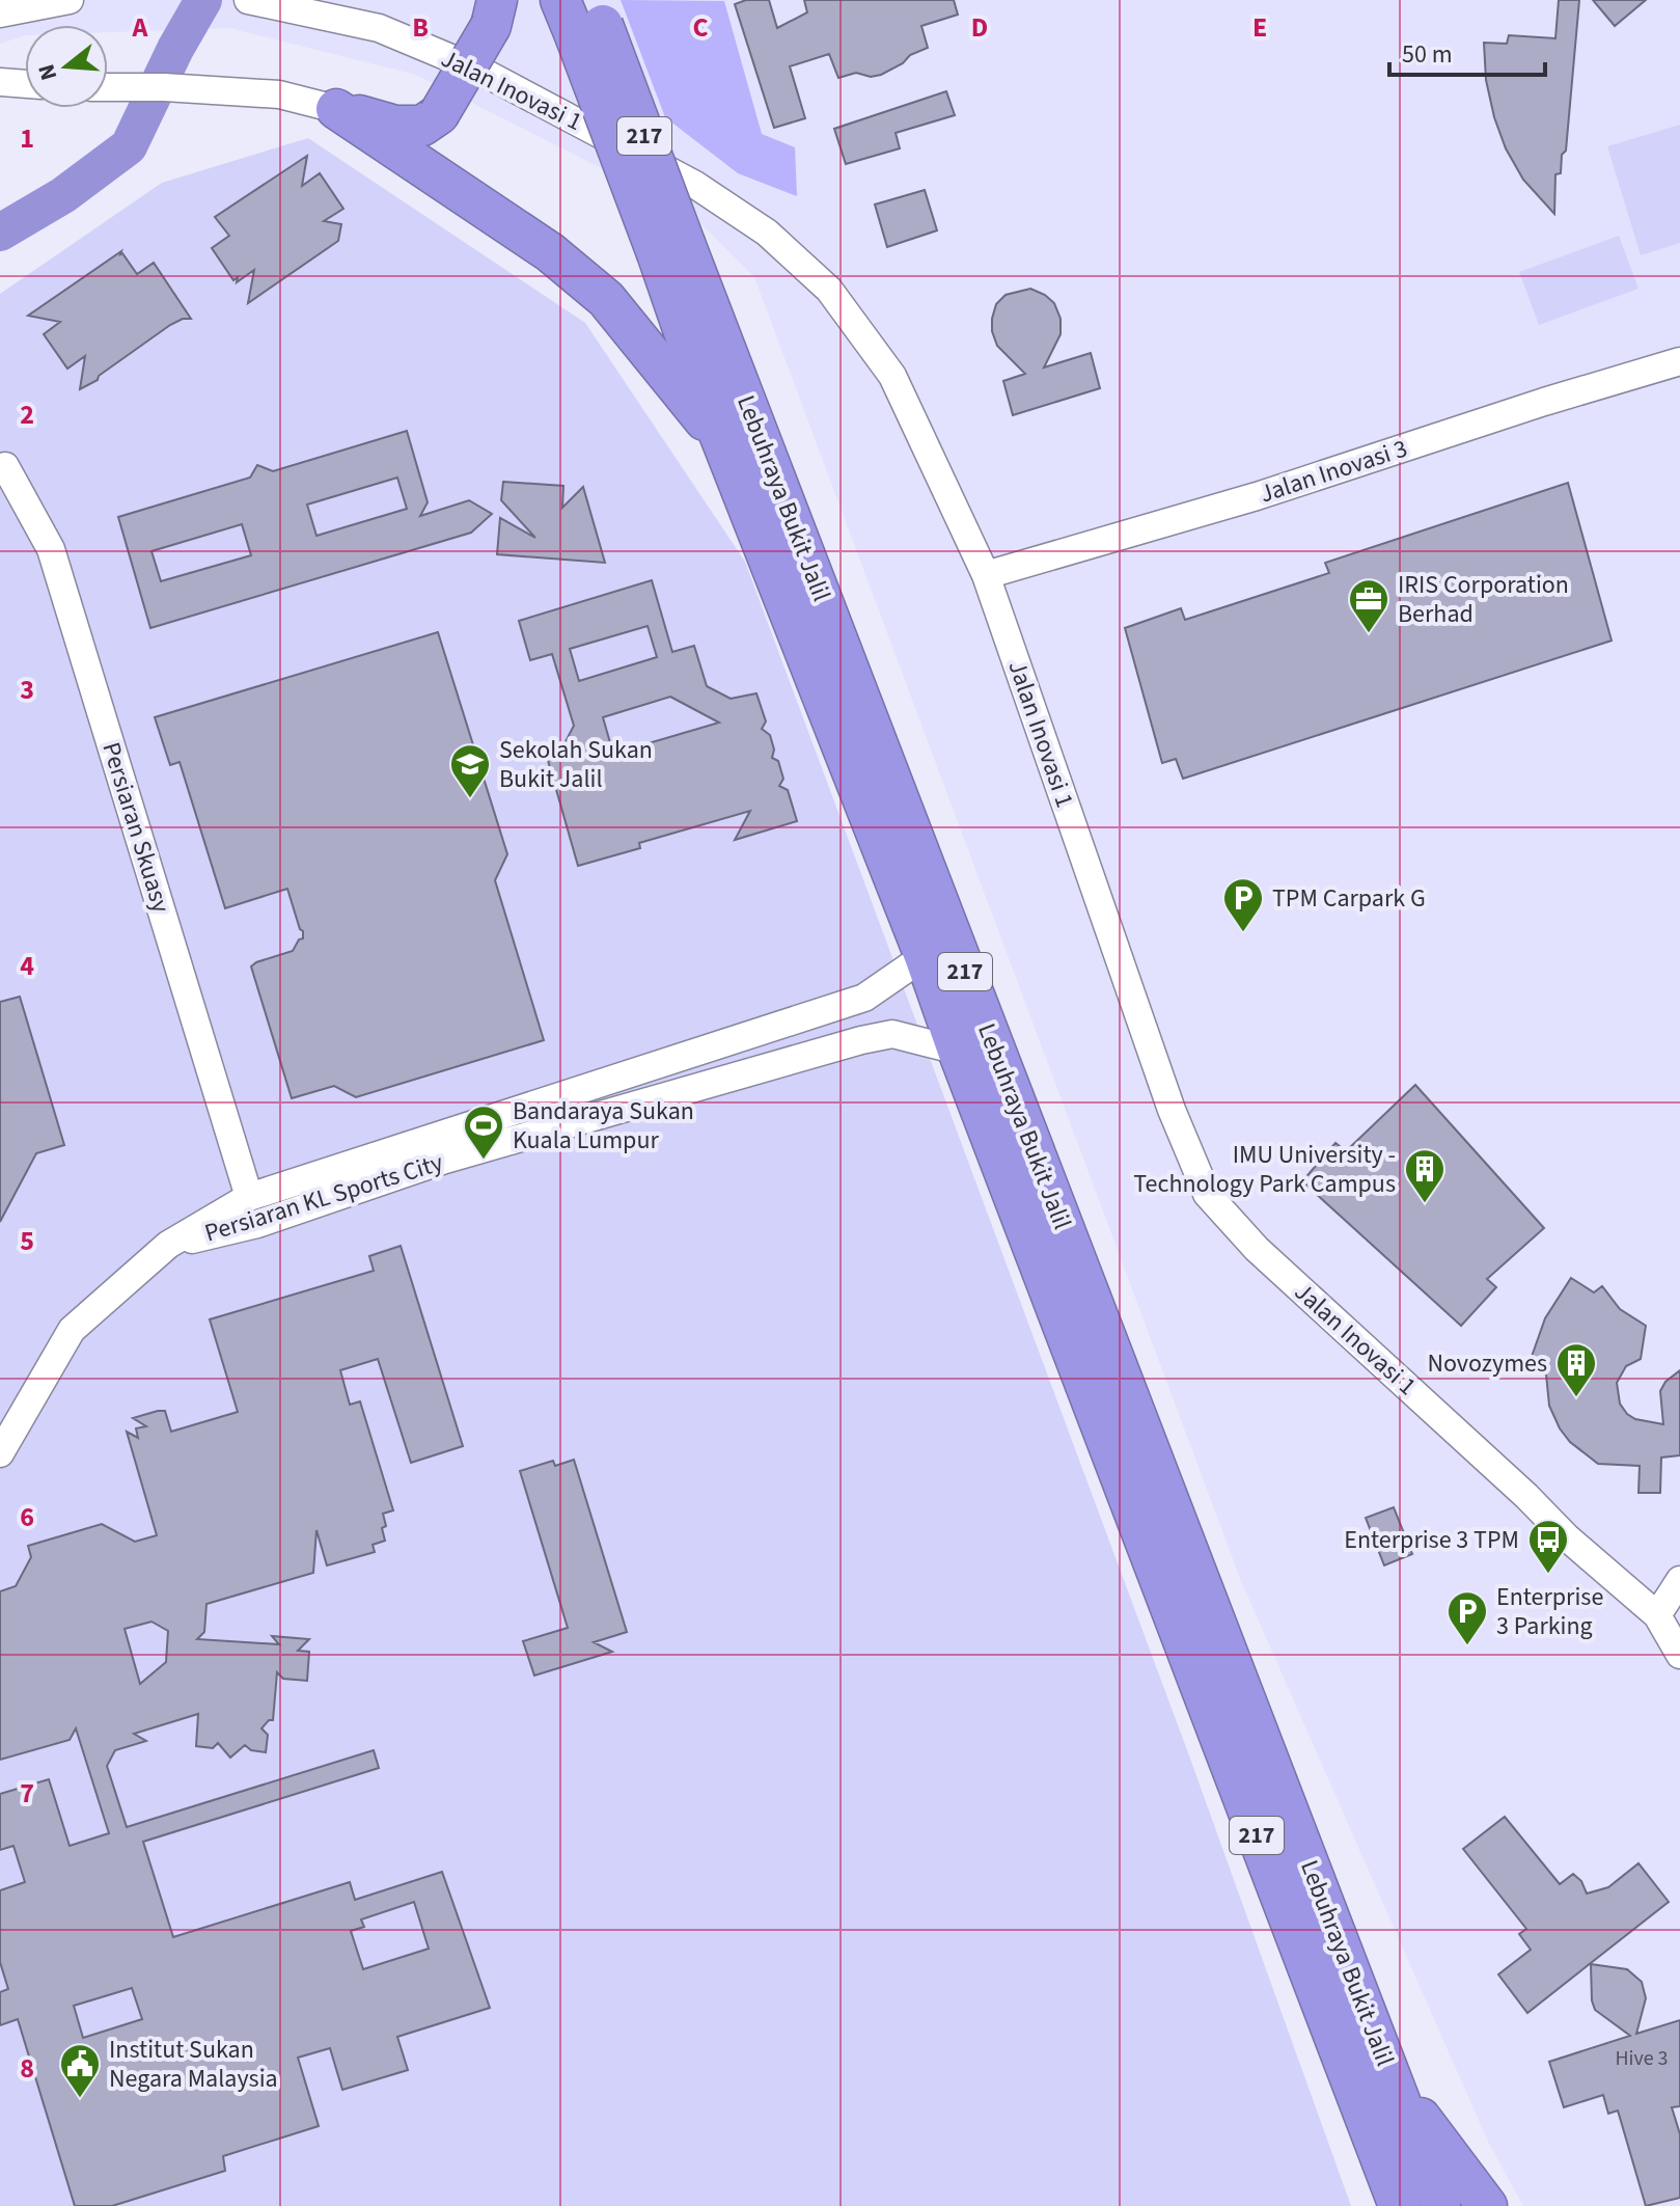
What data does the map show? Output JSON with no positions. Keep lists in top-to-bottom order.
{
  "streets": {
    "highway": ["217", "Lebuhraya Bukit Jalil"],
    "street": [
      "Jalan Inovasi 1",
      "Jalan Inovasi 3",
      "Persiaran Skuasy",
      "Persiaran KL Sports City"
    ]
  },
  "crossings": [
    ["Jalan Inovasi 1", "Jalan Inovasi 3"],
    ["Lebuhraya Bukit Jalil", "Persiaran KL Sports City"],
    ["Persiaran Skuasy", "Persiaran KL Sports City"]
  ],
  "places": {
    "office": ["IRIS Corporation Berhad"],
    "school or university": ["Sekolah Sukan Bukit Jalil"],
    "parking": ["TPM Carpark G", "Enterprise 3 Parking"],
    "sports": ["Bandaraya Sukan Kuala Lumpur"],
    "building": ["IMU University - Technology Park Campus", "Novozymes"],
    "bus stop": ["Enterprise 3 TPM"],
    "public building": ["Institut Sukan Negara Malaysia"]
  },
  "house_numbers": ["Hive 3"],
  "scale_bar": "50 m",
  "north": "left",
  "grid": {
    "columns": [
      "A",
      "B",
      "C",
      "D",
      "E"
    ],
    "rows": [
      "1",
      "2",
      "3",
      "4",
      "5",
      "6",
      "7",
      "8"
    ]
  }
}
